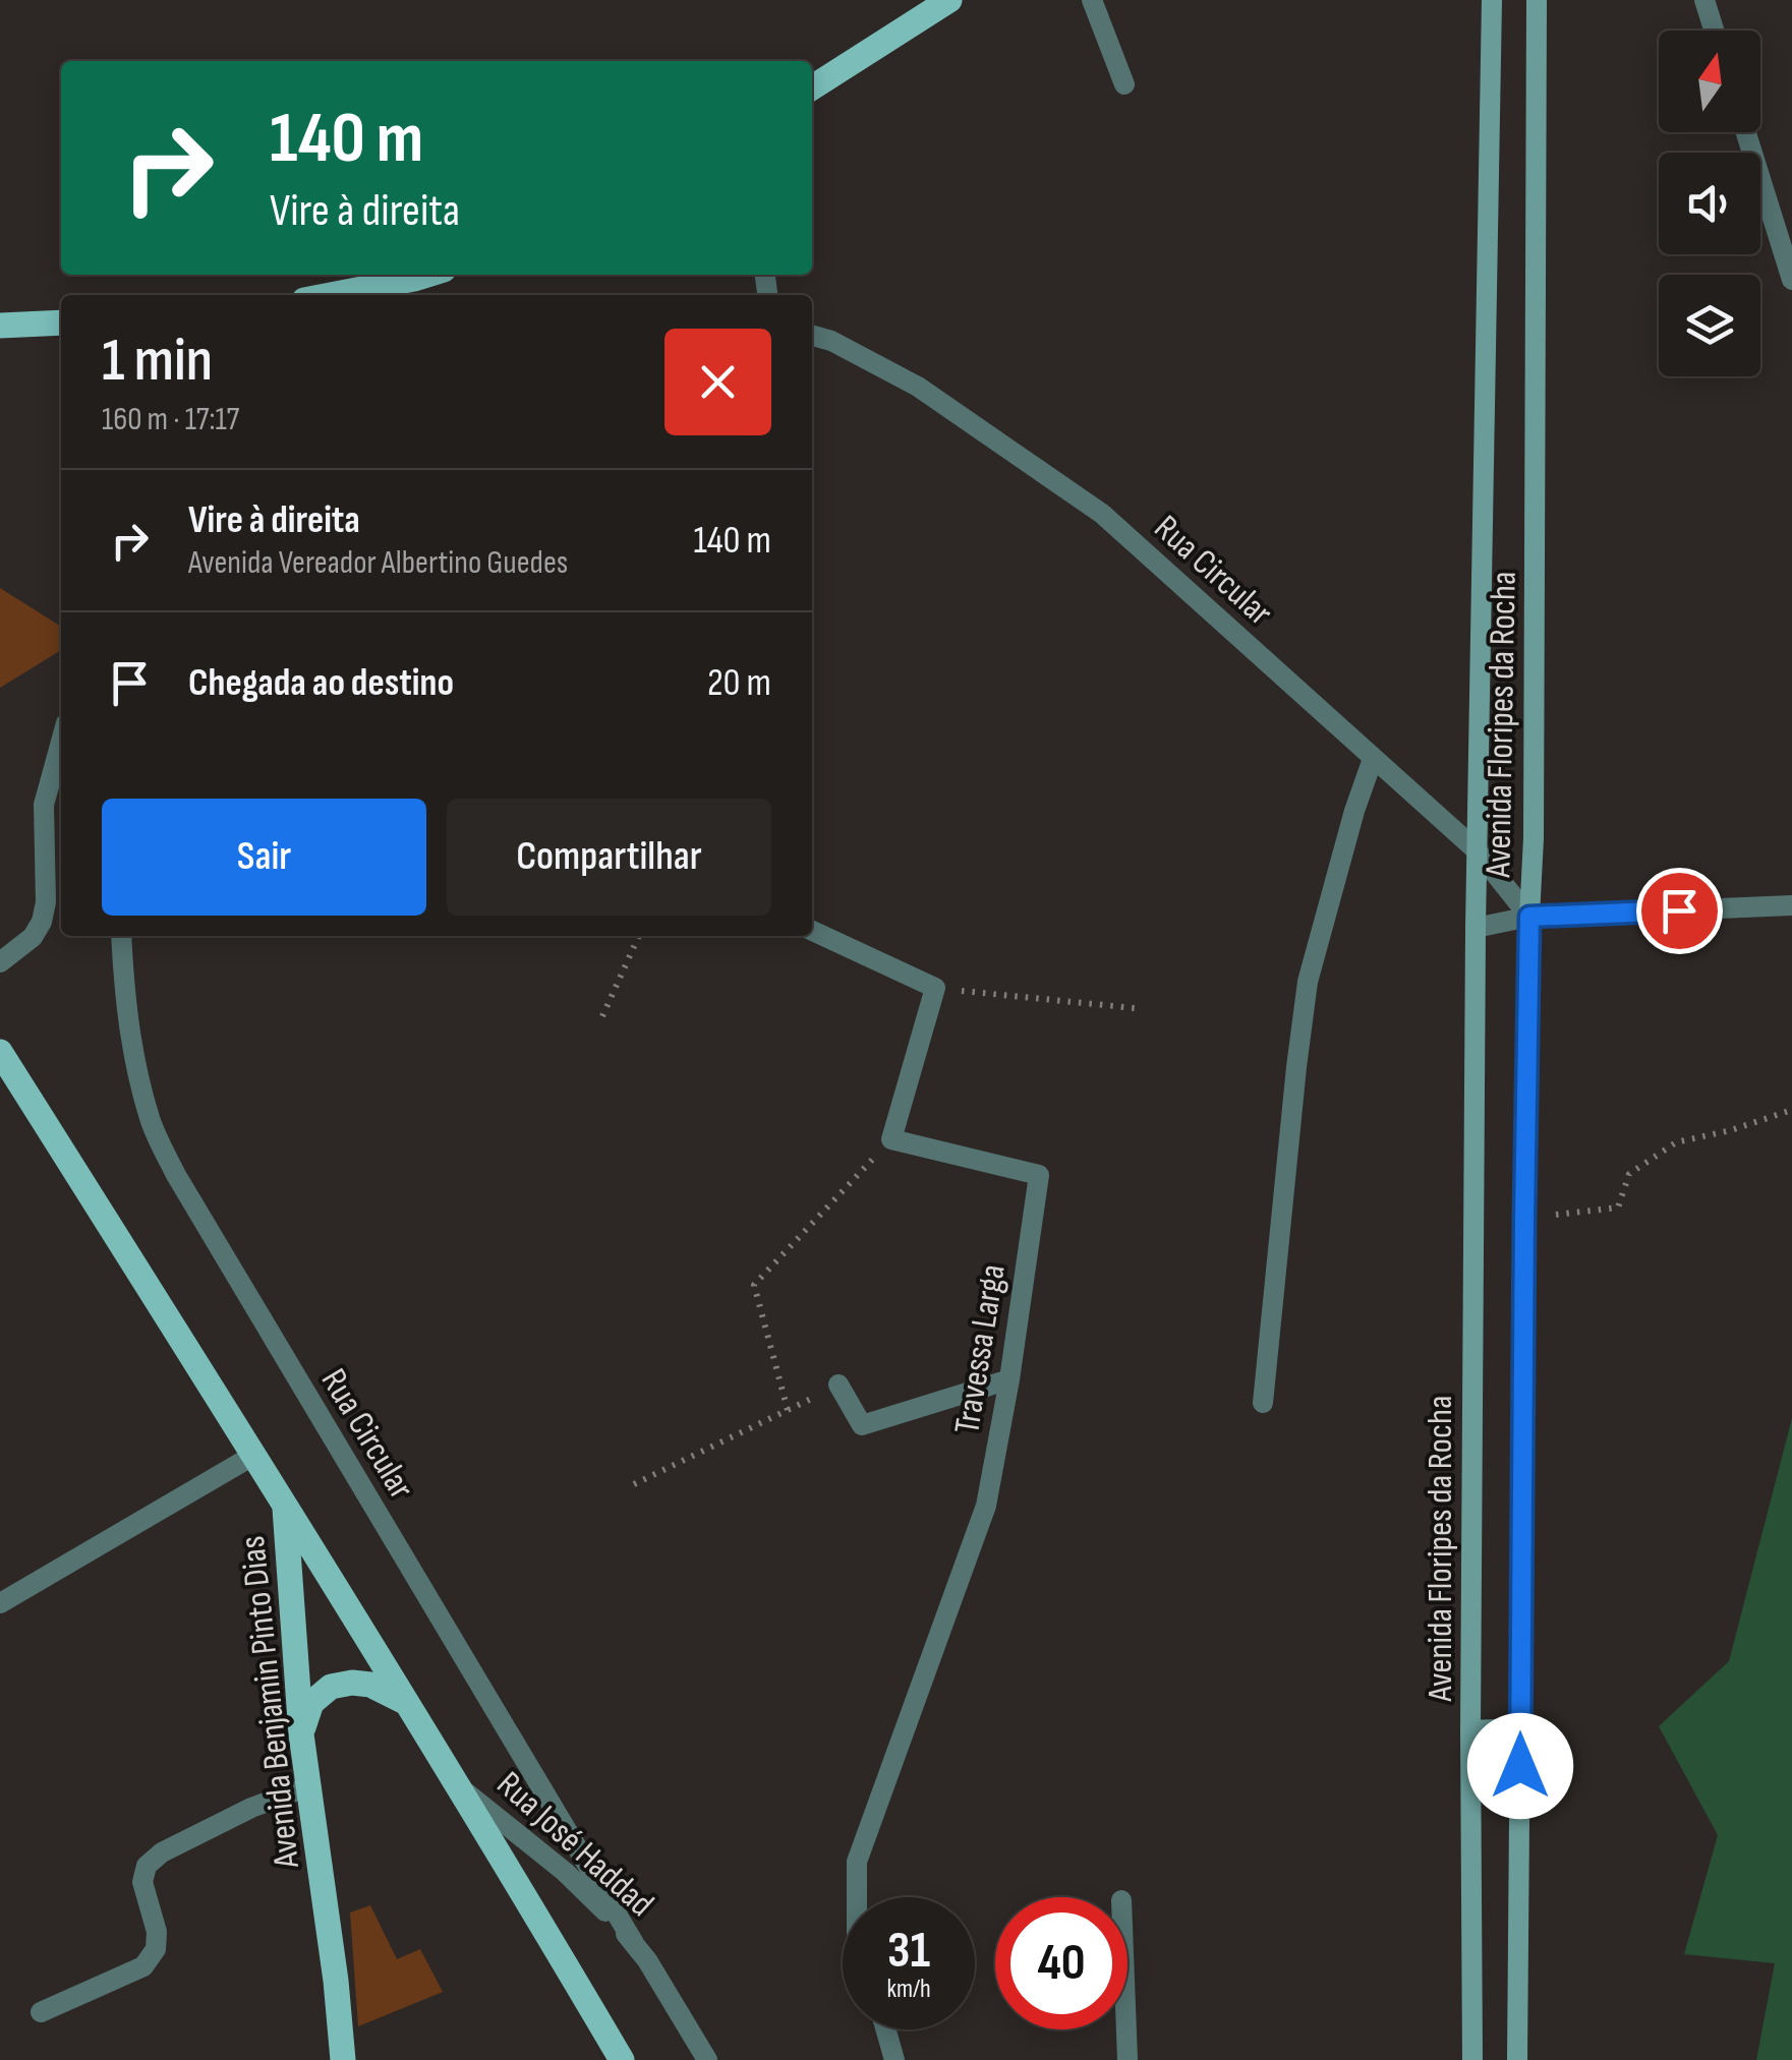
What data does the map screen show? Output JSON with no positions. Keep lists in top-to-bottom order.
{
  "streets": {
    "main road": ["Avenida Benjamin Pinto Dias", "Rua José Haddad"],
    "street": ["Rua Circular", "Avenida Floripes da Rocha", "Travessa Larga"]
  },
  "crossings": [
    ["Rua Circular", "Avenida Floripes da Rocha"],
    ["Rua Circular", "Rua José Haddad"],
    ["Avenida Benjamin Pinto Dias", "Rua José Haddad"]
  ],
  "north": "top",
  "page": {
    "turn": ["140 m", "Vire à direita"],
    "heading": ["1 min", "160 m · 17:17"],
    "list": [
      {
        "name": "Vire à direita",
        "note": "Avenida Vereador Albertino Guedes",
        "value": "140 m"
      },
      {
        "name": "Chegada ao destino",
        "value": "20 m"
      }
    ],
    "buttons": ["Sair", "Compartilhar"],
    "speed": "31 km/h",
    "limit": "40"
  }
}
